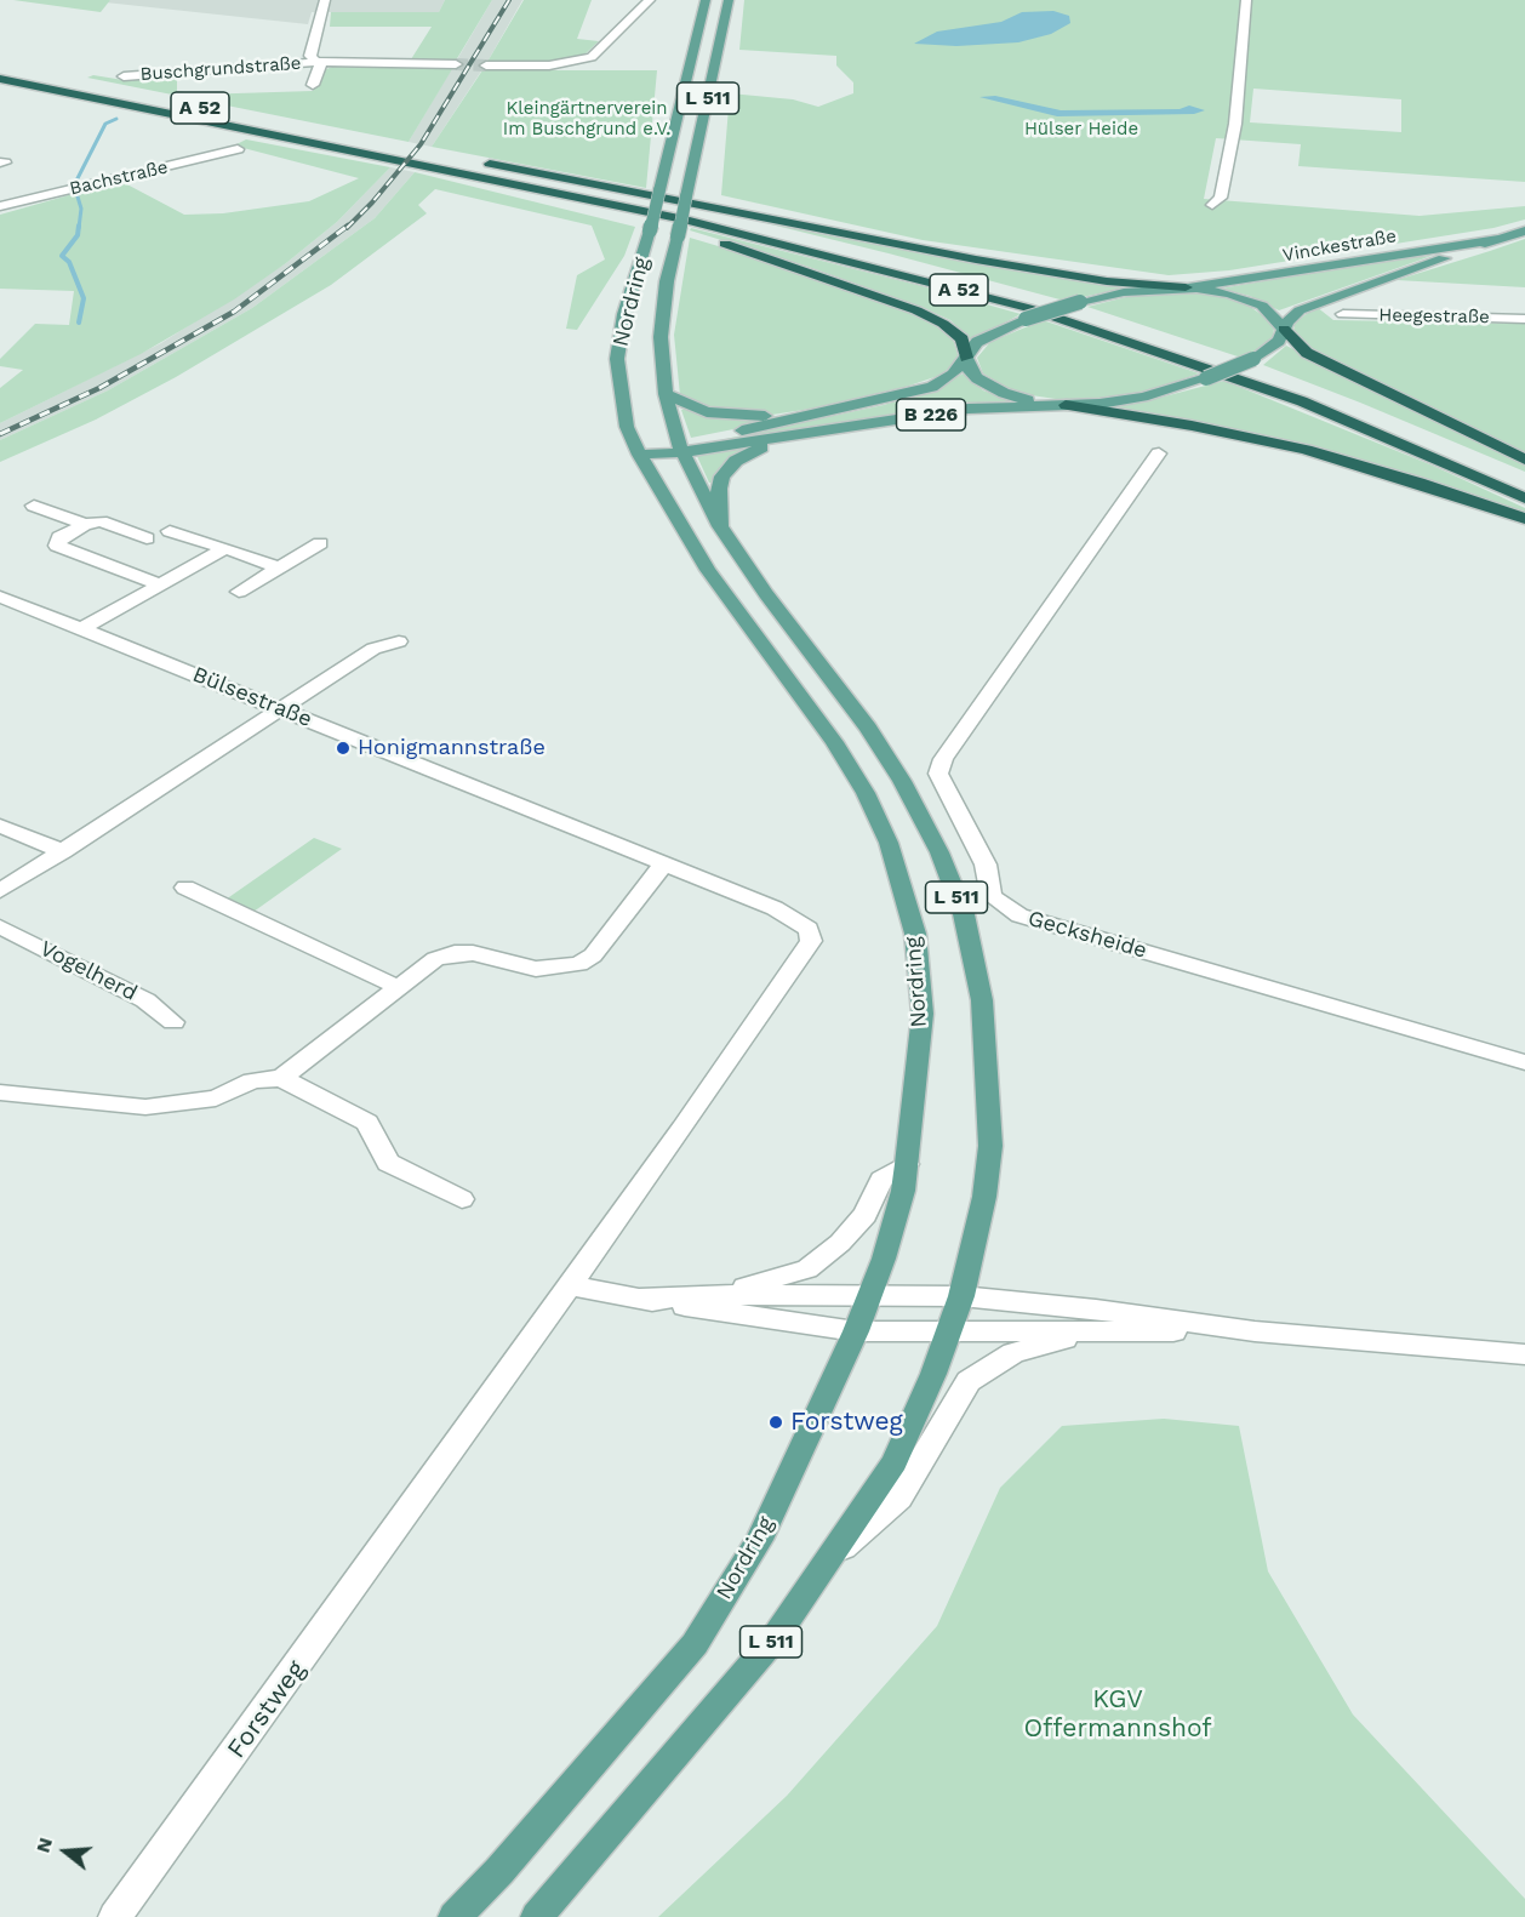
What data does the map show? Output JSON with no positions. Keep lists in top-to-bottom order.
{
  "streets": {
    "highway": ["A 52"],
    "main road": [
      "L 511",
      "Vinckestraße",
      "Nordring",
      "B 226"
    ],
    "street": [
      "Buschgrundstraße",
      "Bachstraße",
      "Heegestraße",
      "Bülsestraße",
      "Gecksheide",
      "Vogelherd",
      "Forstweg"
    ]
  },
  "crossings": [
    ["Vinckestraße", "B 226"],
    ["Nordring", "B 226"],
    ["Bülsestraße", "Forstweg"]
  ],
  "parks": ["Kleingärtnerverein Im Buschgrund e.V.", "Hülser Heide", "KGV Offermannshof"],
  "places": ["Honigmannstraße", "Forstweg"],
  "north": "left"
}
